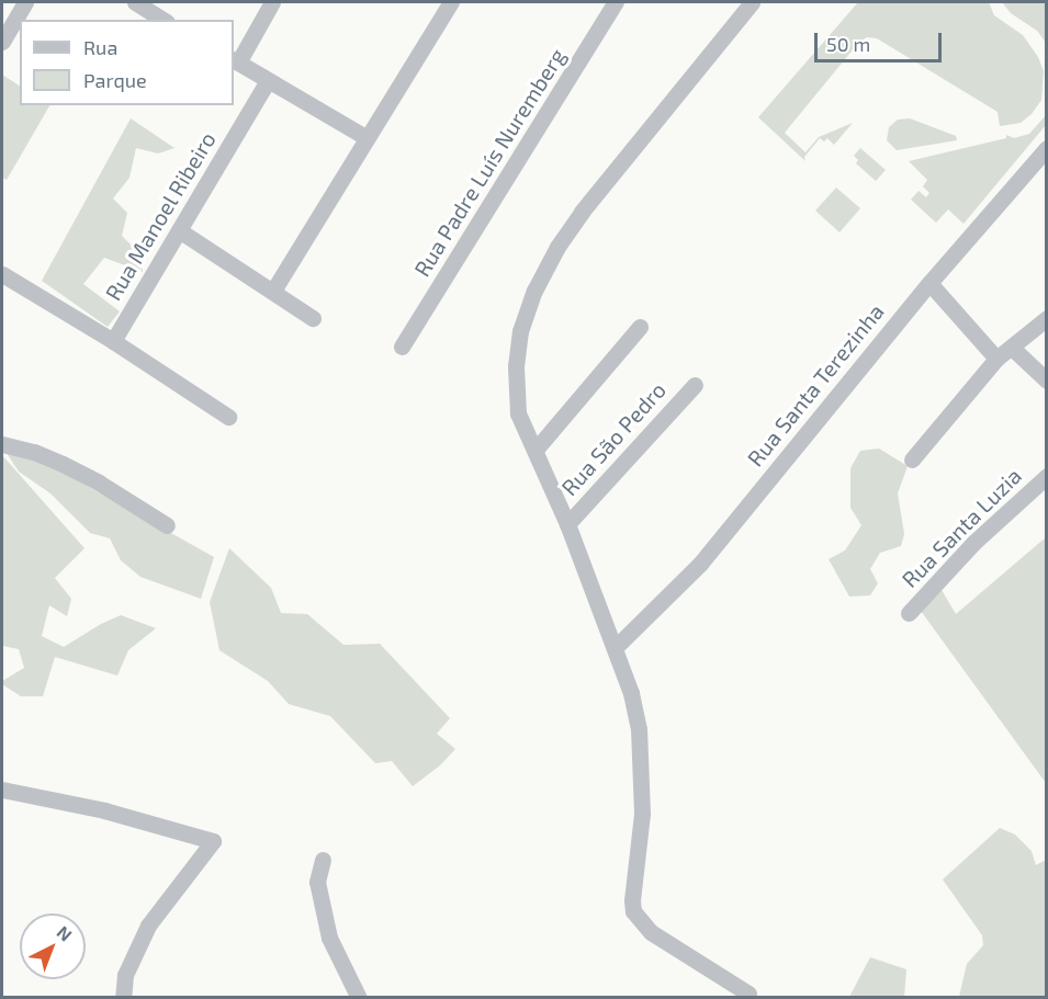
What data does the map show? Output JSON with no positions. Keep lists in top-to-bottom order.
{
  "streets": {
    "street": [
      "Rua Padre Luís Nuremberg",
      "Rua Manoel Ribeiro",
      "Rua Santa Terezinha",
      "Rua São Pedro",
      "Rua Santa Luzia"
    ]
  },
  "legend": ["Rua", "Parque"],
  "scale_bar": "50 m",
  "north": "top right"
}
